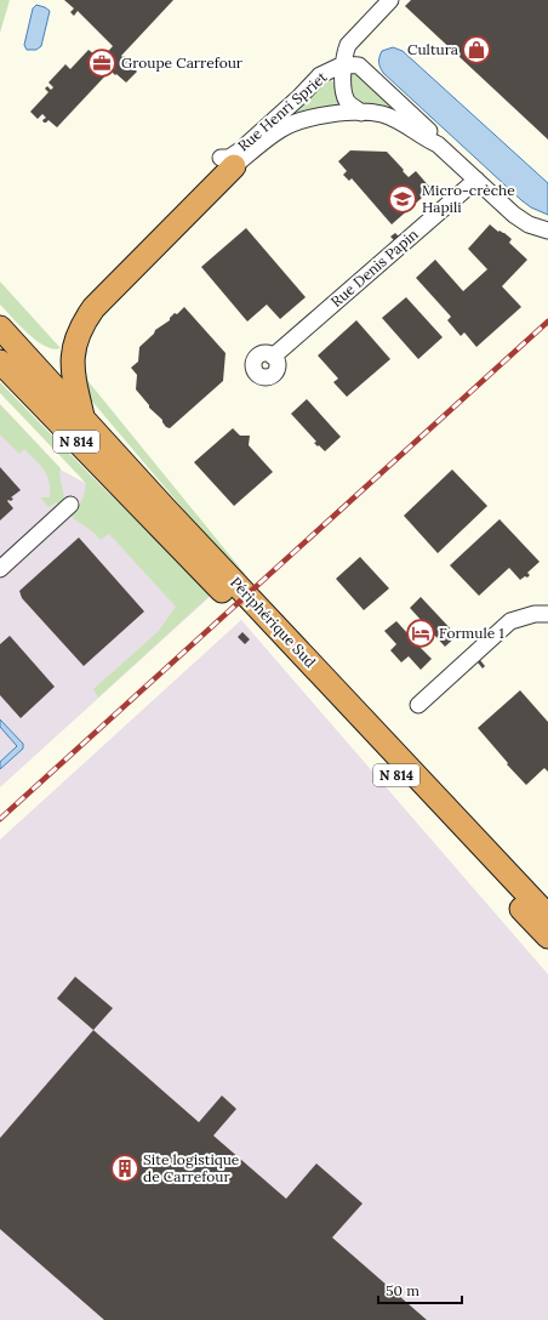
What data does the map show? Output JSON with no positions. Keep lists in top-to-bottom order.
{
  "streets": {
    "highway": ["N 814", "Périphérique Sud"],
    "street": ["Rue Henri Spriet", "Rue Denis Papin"]
  },
  "crossings": [
    ["Rue Henri Spriet", "Rue Denis Papin"]
  ],
  "places": {
    "shop": ["Cultura"],
    "office": ["Groupe Carrefour"],
    "school or university": ["Micro-crèche Hapili"],
    "hotel": ["Formule 1"],
    "building": ["Site logistique de Carrefour"]
  },
  "scale_bar": "50 m"
}
